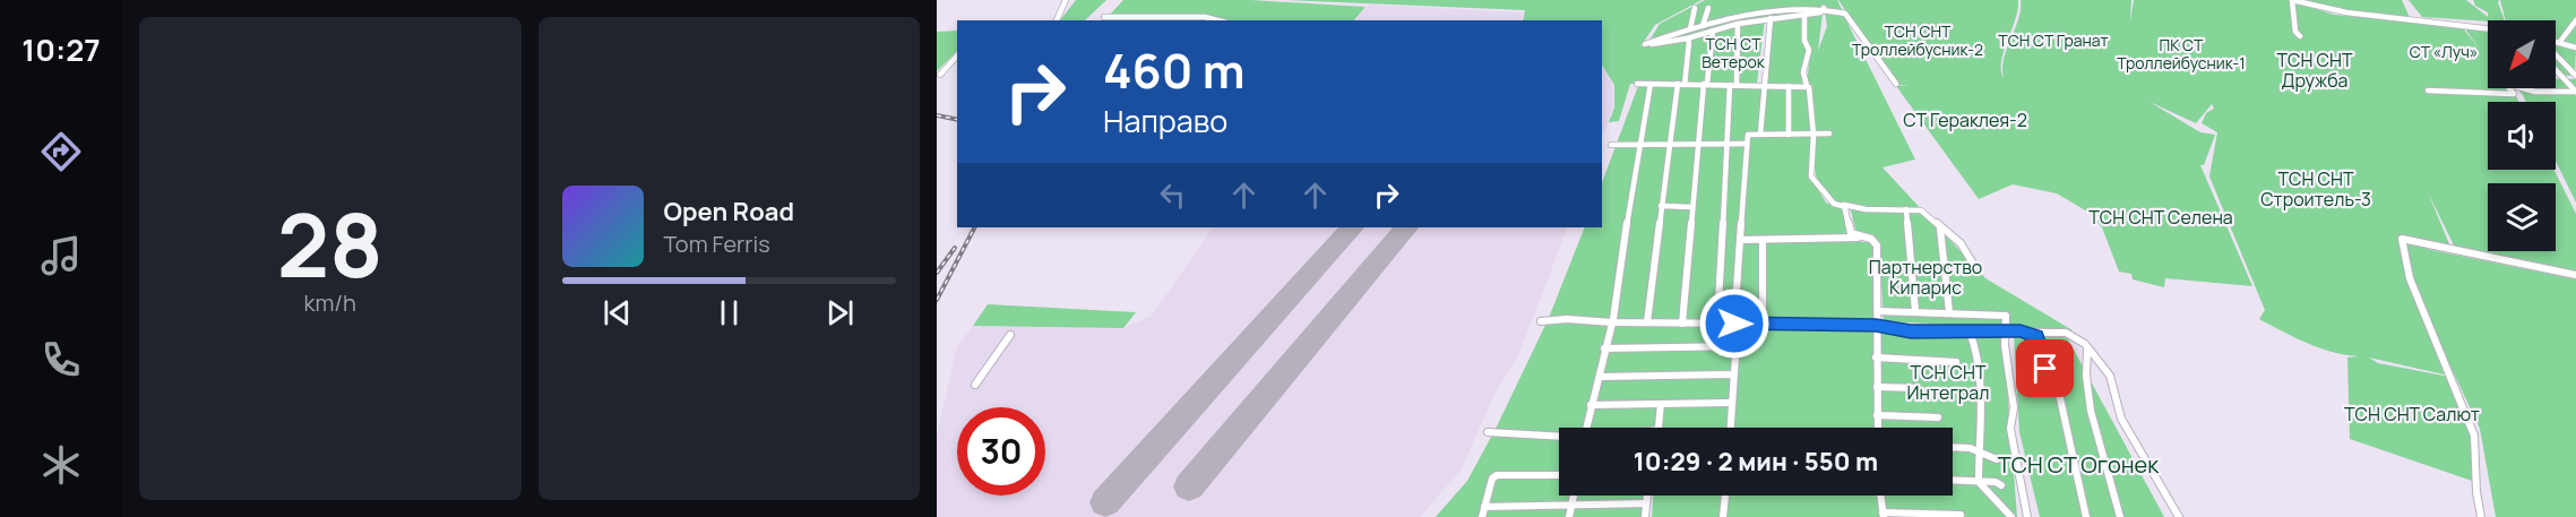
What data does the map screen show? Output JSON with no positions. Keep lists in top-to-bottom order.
{
  "parks": [
    "ТСН СНТ Троллейбусник-2",
    "ТСН СТ Гранат",
    "ТСН СТ Ветерок",
    "ПК СТ Троллейбусник-1",
    "СТ «Луч»",
    "ТСН СНТ Дружба",
    "СТ Гераклея-2",
    "ТСН СНТ Строитель-3",
    "ТСН СНТ Селена",
    "Партнерство Кипарис",
    "ТСН СНТ Интеграл",
    "ТСН СНТ Салют",
    "ТСН СТ Огонек"
  ],
  "north": "bottom left",
  "page": {
    "tabs": "10:27",
    "tile": ["28", "km/h"],
    "turn": ["460 m", "Направо"],
    "song": ["Open Road", "Tom Ferris"],
    "limit": "30",
    "trip": "10:29 · 2 мин · 550 m"
  }
}
